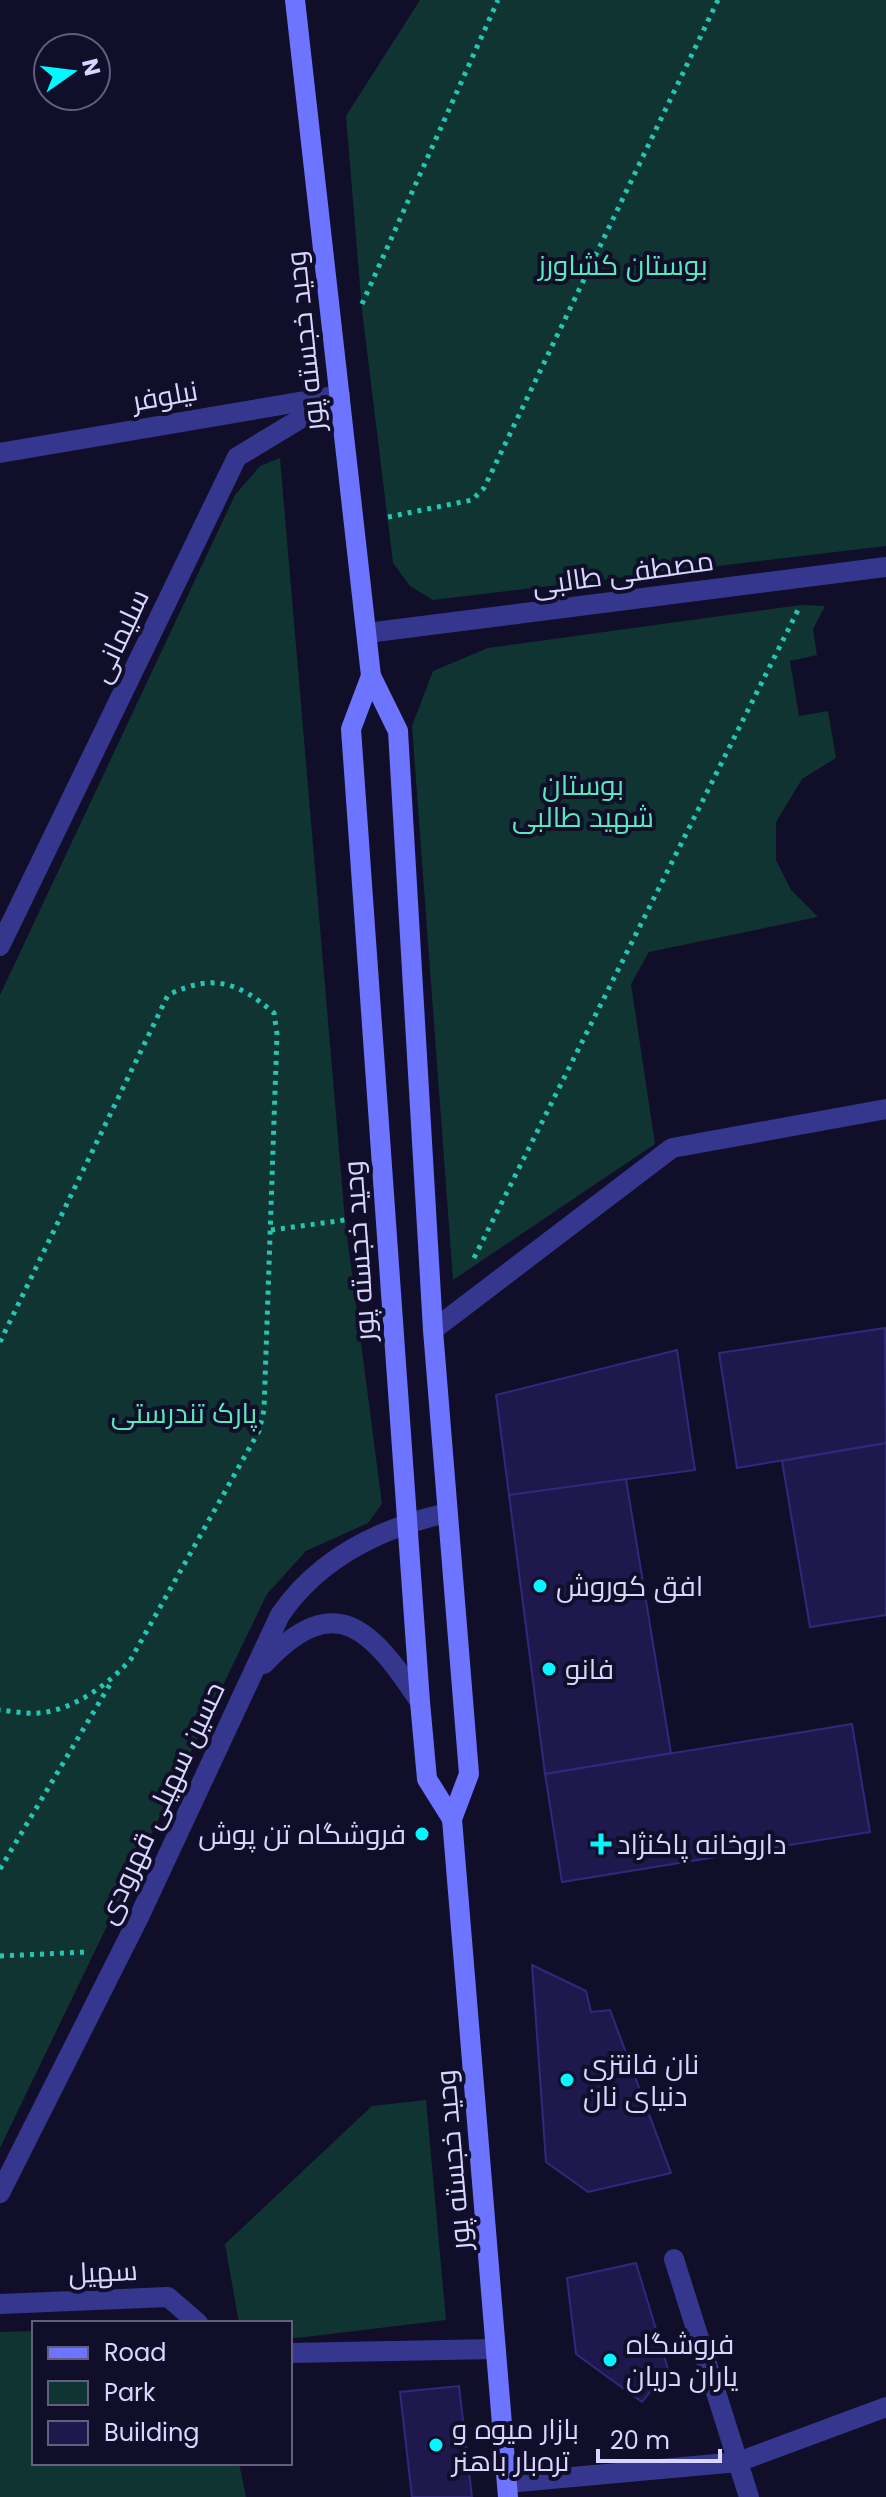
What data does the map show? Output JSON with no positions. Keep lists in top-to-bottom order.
{
  "streets": {
    "main road": ["وحید خجسته پور"],
    "street": [
      "نیلوفر",
      "مصطفی طالبی",
      "سلیمانی",
      "حسین سهیلی قهرودی",
      "سهیل"
    ]
  },
  "crossings": [
    ["وحید خجسته پور", "نیلوفر"],
    ["وحید خجسته پور", "مصطفی طالبی"],
    ["وحید خجسته پور", "سلیمانی"],
    ["وحید خجسته پور", "حسین سهیلی قهرودی"],
    ["نیلوفر", "سلیمانی"]
  ],
  "parks": ["بوستان کشاورز", "بوستان شهید طالبی", "پارک تندرستی"],
  "places": {
    "other": [
      "افق کوروش",
      "فانو",
      "فروشگاه تن پوش",
      "نان فانتزی دنیای نان",
      "فروشگاه یاران دریان",
      "بازار میوه و تره‌بار باهنر"
    ],
    "health": ["داروخانه پاکنژاد"]
  },
  "legend": ["Road", "Park", "Building"],
  "scale_bar": "20 m",
  "north": "right"
}
